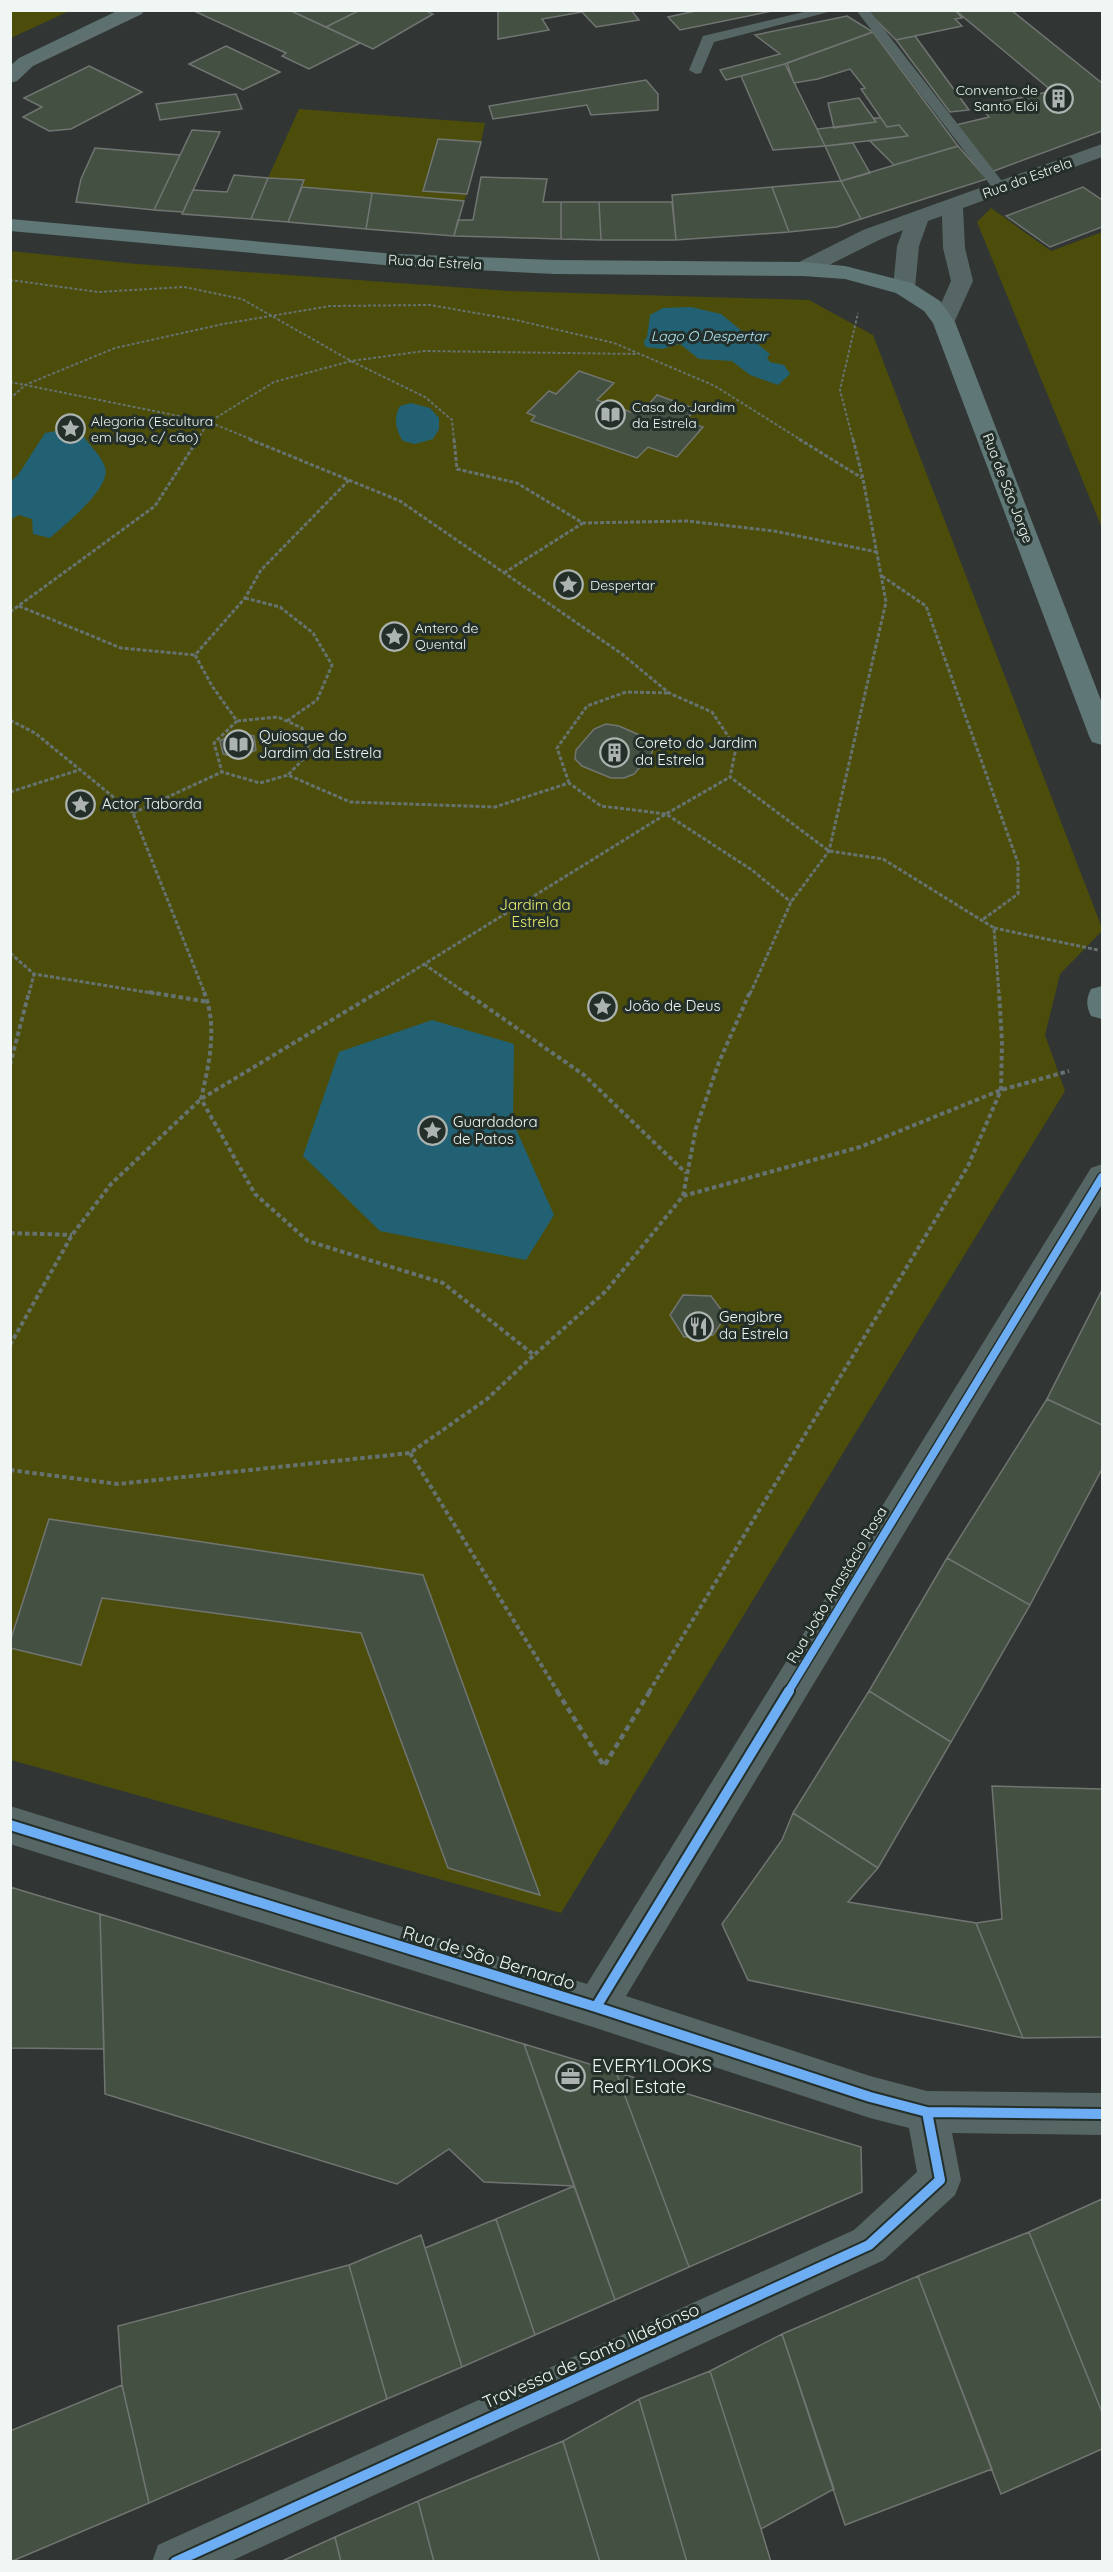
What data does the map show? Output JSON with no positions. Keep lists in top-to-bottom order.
{
  "streets": {
    "main road": ["Rua da Estrela", "Rua de São Jorge"],
    "street": ["Rua João Anastácio Rosa", "Rua de São Bernardo", "Travessa de Santo Ildefonso"]
  },
  "crossings": [
    ["Rua da Estrela", "Rua de São Jorge"],
    ["Rua João Anastácio Rosa", "Rua de São Bernardo"],
    ["Rua de São Bernardo", "Travessa de Santo Ildefonso"]
  ],
  "water": ["Lago O Despertar"],
  "parks": ["Jardim da Estrela"],
  "places": {
    "building": ["Convento de Santo Elói", "Coreto do Jardim da Estrela"],
    "library": ["Casa do Jardim da Estrela", "Quiosque do Jardim da Estrela"],
    "place": [
      "Alegoria (Escultura em lago, c/ cão)",
      "Despertar",
      "Antero de Quental",
      "Actor Taborda",
      "João de Deus",
      "Guardadora de Patos"
    ],
    "restaurant": ["Gengibre da Estrela"],
    "office": ["EVERY1LOOKS Real Estate"]
  }
}
